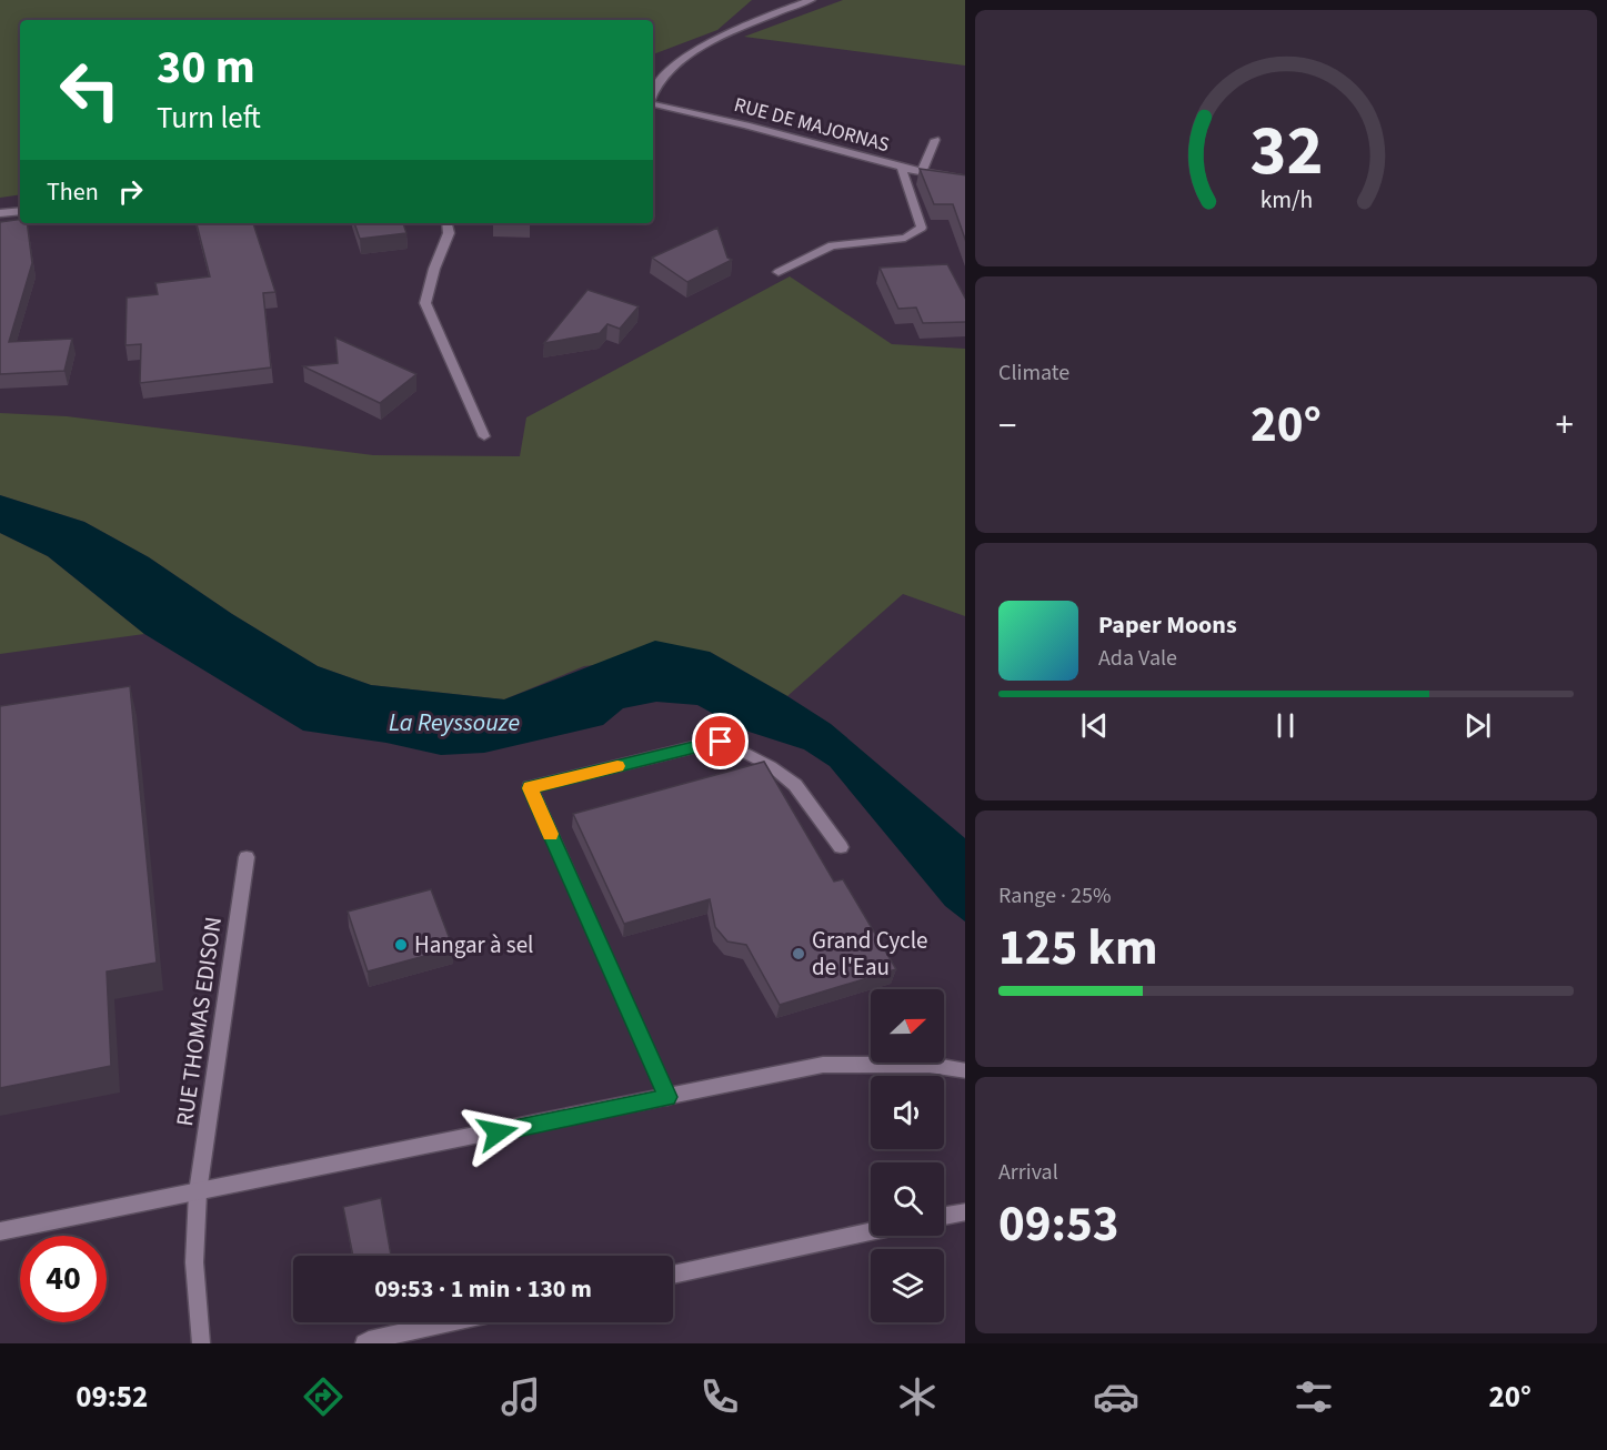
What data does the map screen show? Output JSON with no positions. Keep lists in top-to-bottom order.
{
  "streets": {
    "street": ["RUE DE MAJORNAS", "RUE THOMAS EDISON"]
  },
  "water": ["La Reyssouze"],
  "places": ["Hangar à sel", "Grand Cycle de l'Eau"],
  "north": "right",
  "page": {
    "turn": ["30 m", "Turn left"],
    "then": "Then",
    "tile": [
      "Climate",
      ["Range · 25%", "125 km"],
      ["Arrival", "09:53"]
    ],
    "heat": ["−", "20°", "+"],
    "song": ["Paper Moons", "Ada Vale"],
    "limit": "40",
    "trip": "09:53 · 1 min · 130 m",
    "tabs": ["09:52", "20°"],
    "gauge": ["32", "km/h"]
  }
}
